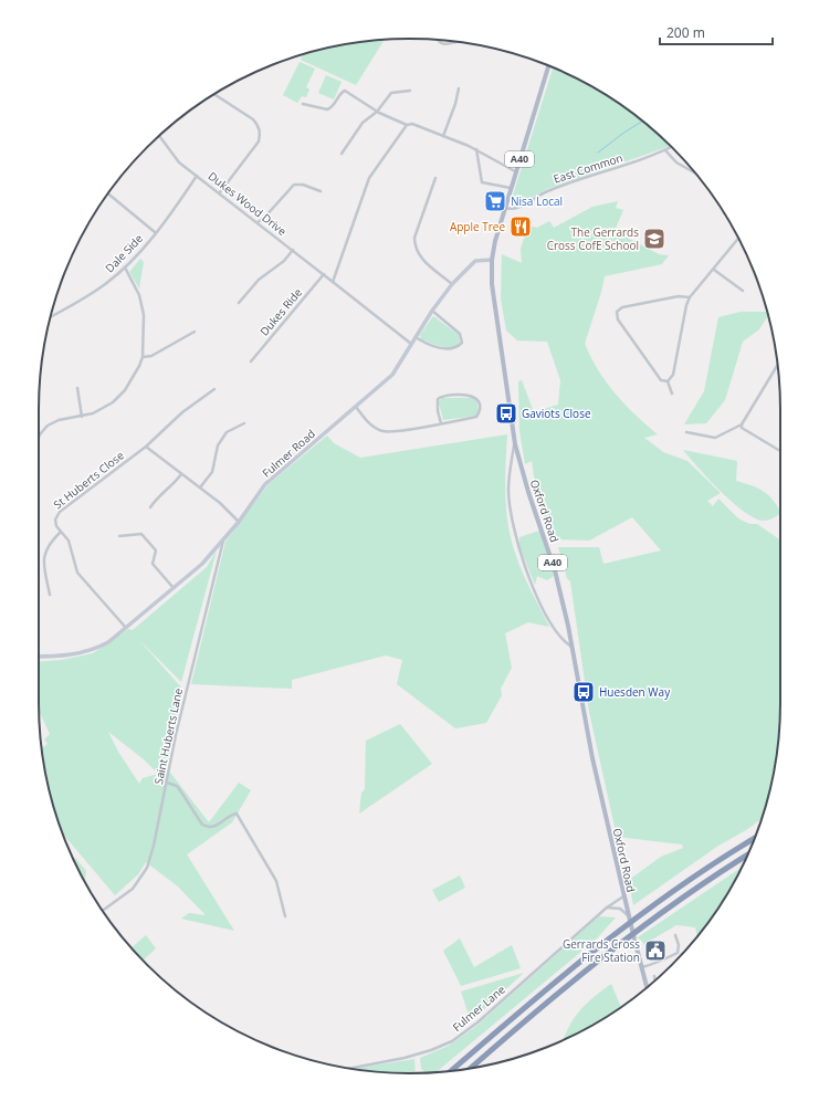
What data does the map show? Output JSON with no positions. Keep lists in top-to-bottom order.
{
  "streets": {
    "main road": ["A40", "Oxford Road"],
    "street": [
      "East Common",
      "Dukes Wood Drive",
      "Dale Side",
      "Dukes Ride",
      "Fulmer Road",
      "St Huberts Close",
      "Saint Huberts Lane",
      "Fulmer Lane"
    ]
  },
  "crossings": [
    ["East Common", "Oxford Road"],
    ["Dukes Wood Drive", "Dale Side"],
    ["Dukes Wood Drive", "Dukes Ride"],
    ["Dukes Wood Drive", "Fulmer Road"],
    ["Fulmer Road", "St Huberts Close"],
    ["Fulmer Road", "Oxford Road"],
    ["Fulmer Road", "Saint Huberts Lane"],
    ["Oxford Road", "Fulmer Lane"]
  ],
  "places": {
    "supermarket": ["Nisa Local"],
    "restaurant": ["Apple Tree"],
    "school or university": ["The Gerrards Cross CofE School"],
    "bus stop": ["Gaviots Close", "Huesden Way"],
    "public building": ["Gerrards Cross Fire Station"]
  },
  "scale_bar": "200 m"
}
